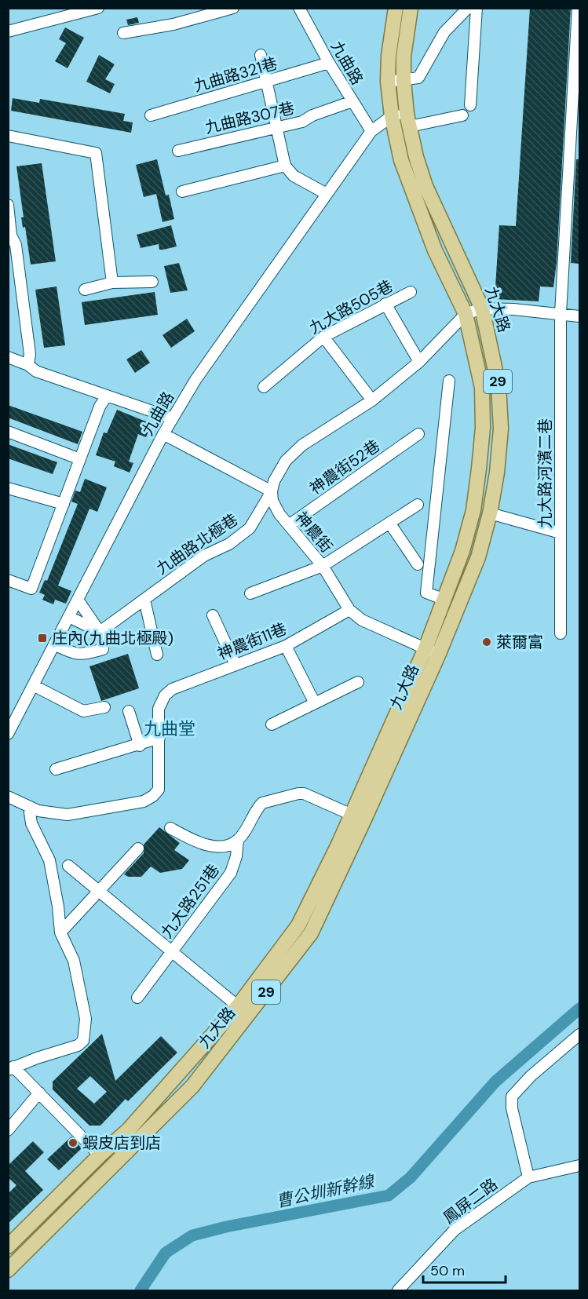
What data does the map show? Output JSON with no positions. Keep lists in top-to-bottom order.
{
  "streets": {
    "main road": ["九大路", "29"],
    "street": [
      "九曲路",
      "九曲路321巷",
      "九曲路307巷",
      "九大路505巷",
      "神農街52巷",
      "九大路河濱二巷",
      "神農街",
      "九曲路北極巷",
      "神農街11巷",
      "九大路251巷",
      "鳳屏二路"
    ]
  },
  "crossings": [
    ["九曲路", "九曲路321巷"],
    ["九曲路", "九曲路307巷"],
    ["九曲路", "九大路"],
    ["九大路", "神農街"],
    ["九大路", "九曲路北極巷"],
    ["九大路", "九大路251巷"],
    ["神農街52巷", "神農街"],
    ["神農街", "九曲路北極巷"],
    ["神農街", "神農街11巷"]
  ],
  "districts": ["九曲堂"],
  "water": ["曹公圳新幹線"],
  "places": {
    "transit": ["庄內(九曲北極殿)"],
    "other": ["萊爾富", "蝦皮店到店"]
  },
  "scale_bar": "50 m"
}
